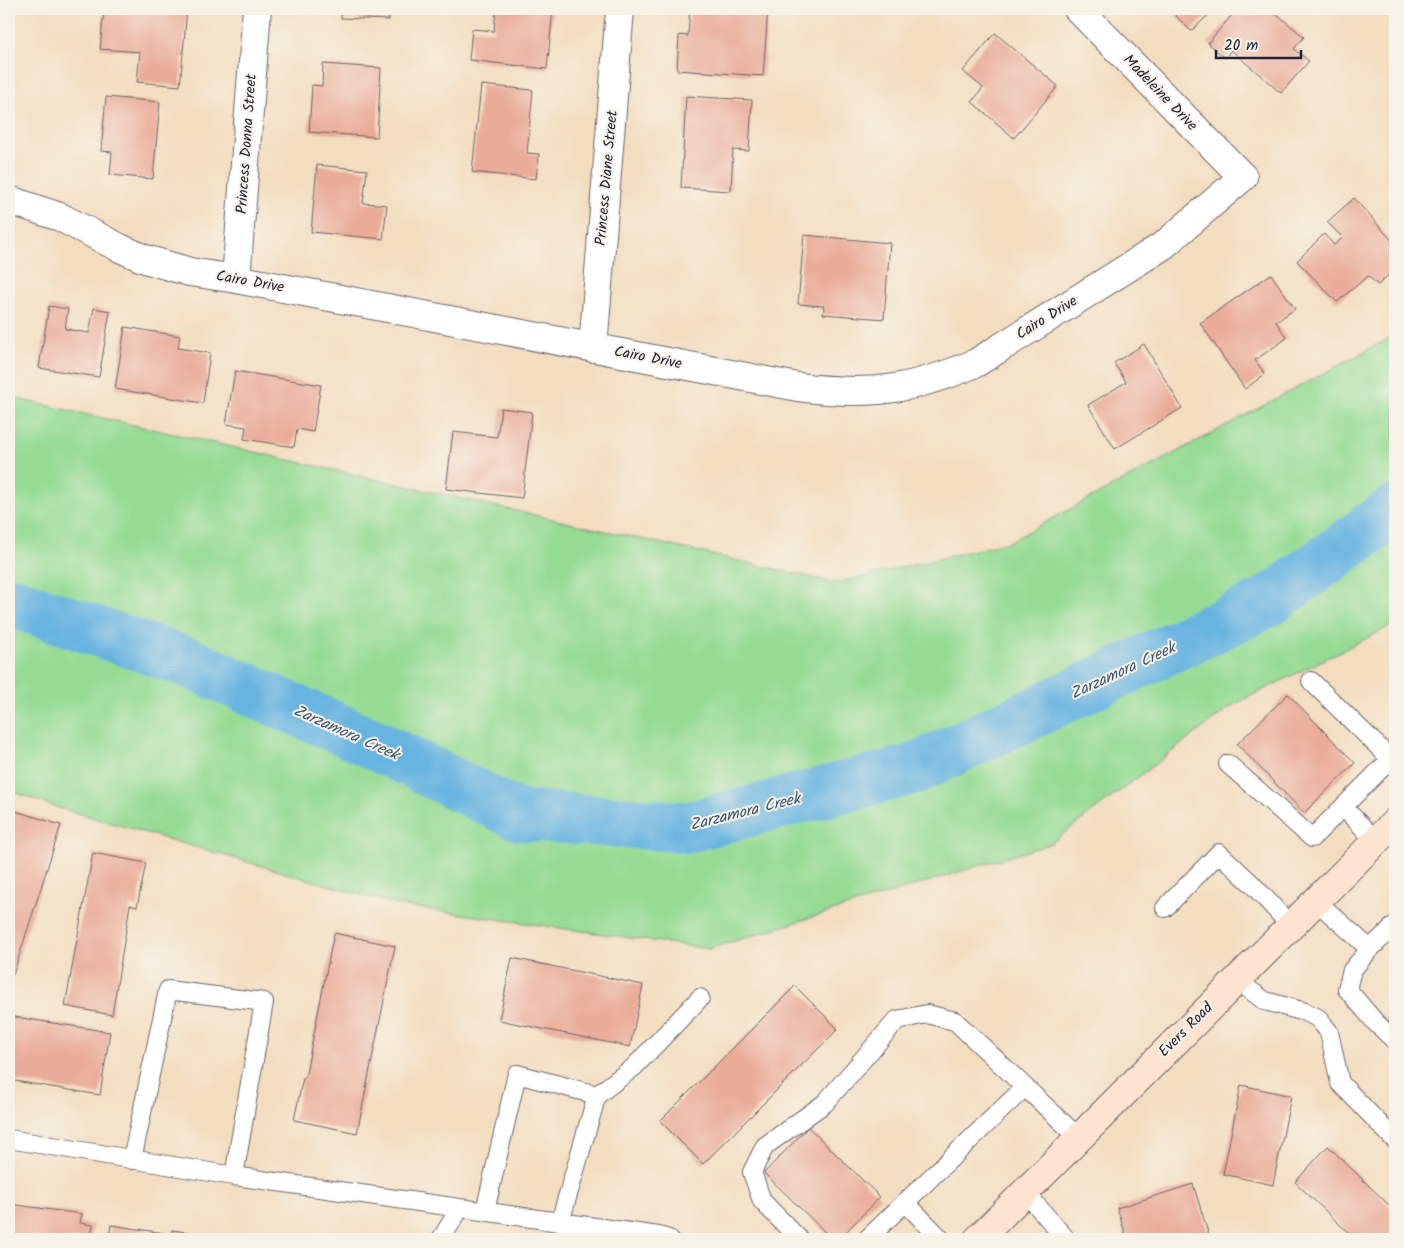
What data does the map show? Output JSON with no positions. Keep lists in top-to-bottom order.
{
  "streets": {
    "main road": ["Evers Road"],
    "street": [
      "Madeleine Drive",
      "Princess Donna Street",
      "Princess Diane Street",
      "Cairo Drive"
    ]
  },
  "crossings": [
    ["Madeleine Drive", "Cairo Drive"],
    ["Princess Donna Street", "Cairo Drive"],
    ["Princess Diane Street", "Cairo Drive"]
  ],
  "water": ["Zarzamora Creek"],
  "scale_bar": "20 m"
}
